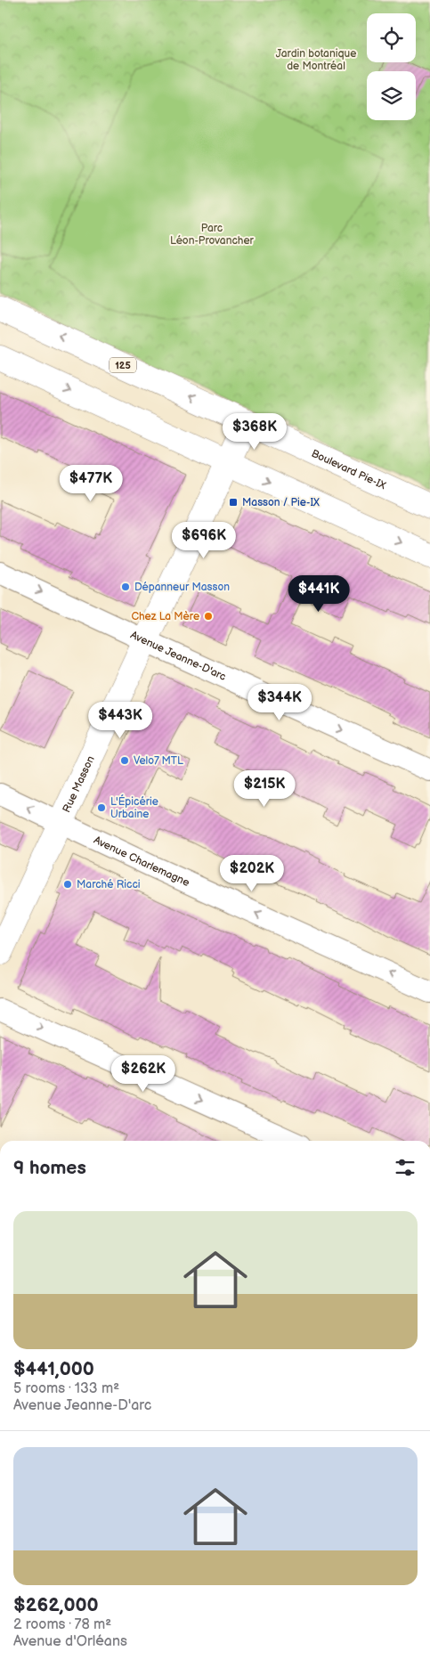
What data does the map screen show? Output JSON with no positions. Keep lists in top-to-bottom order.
{
  "streets": {
    "main road": ["125", "Boulevard Pie-IX", "Rue Masson"],
    "street": ["Avenue Jeanne-D'arc", "Avenue Charlemagne"]
  },
  "crossings": [
    ["Boulevard Pie-IX", "Rue Masson"],
    ["Avenue Jeanne-D'arc", "Rue Masson"],
    ["Rue Masson", "Avenue Charlemagne"]
  ],
  "one_way": ["Avenue Jeanne-D'arc", "Avenue Charlemagne"],
  "parks": ["Jardin botanique de Montréal", "Parc Léon-Provancher"],
  "places": {
    "transit": ["Masson / Pie-IX"],
    "other": [
      "Dépanneur Masson",
      "Chez La Mère",
      "Velo7 MTL",
      "L'Épicérie Urbaine",
      "Marché Ricci"
    ]
  },
  "page": {
    "price": [
      "$368K",
      "$477K",
      "$696K",
      "$441K",
      "$344K",
      "$443K",
      "$215K",
      "$202K",
      "$262K"
    ],
    "heading": "9 homes",
    "list": [
      {
        "name": "$441,000",
        "note": "5 rooms · 133 m² · Avenue Jeanne-D'arc"
      },
      {
        "name": "$262,000",
        "note": "2 rooms · 78 m² · Avenue d'Orléans"
      }
    ]
  }
}
